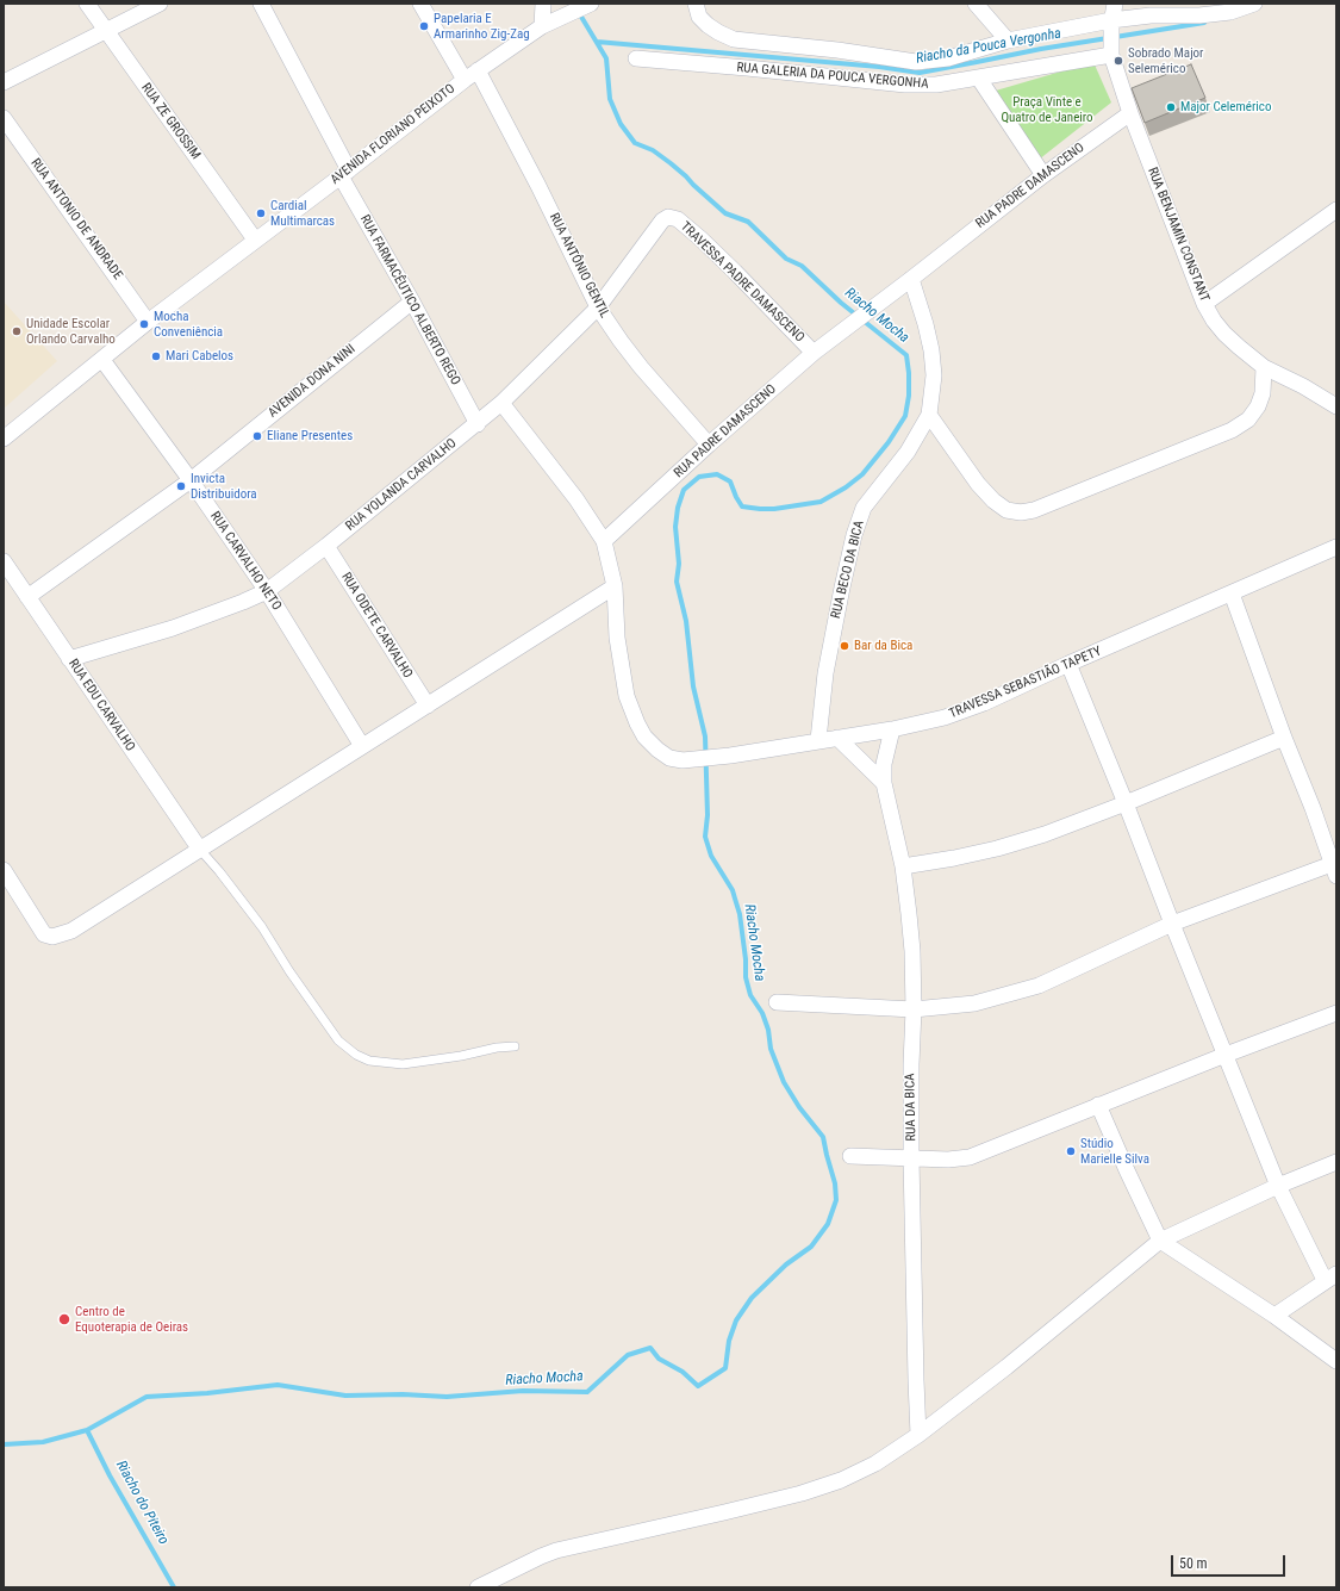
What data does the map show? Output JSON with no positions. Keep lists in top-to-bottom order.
{
  "streets": {
    "street": [
      "RUA GALERIA DA POUCA VERGONHA",
      "RUA ZE GROSSIM",
      "AVENIDA FLORIANO PEIXOTO",
      "RUA PADRE DAMASCENO",
      "RUA ANTONIO DE ANDRADE",
      "RUA BENJAMIN CONSTANT",
      "RUA ANTÔNIO GENTIL",
      "TRAVESSA PADRE DAMASCENO",
      "RUA FARMACÊUTICO ALBERTO REGO",
      "AVENIDA DONA NINI",
      "RUA YOLANDA CARVALHO",
      "RUA CARVALHO NETO",
      "RUA BECO DA BICA",
      "RUA ODETE CARVALHO",
      "TRAVESSA SEBASTIÃO TAPETY",
      "RUA EDU CARVALHO",
      "RUA DA BICA"
    ]
  },
  "crossings": [
    ["RUA GALERIA DA POUCA VERGONHA", "RUA BENJAMIN CONSTANT"],
    ["RUA ZE GROSSIM", "AVENIDA FLORIANO PEIXOTO"],
    ["AVENIDA FLORIANO PEIXOTO", "RUA ANTONIO DE ANDRADE"],
    ["AVENIDA FLORIANO PEIXOTO", "RUA ANTÔNIO GENTIL"],
    ["AVENIDA FLORIANO PEIXOTO", "RUA FARMACÊUTICO ALBERTO REGO"],
    ["AVENIDA FLORIANO PEIXOTO", "RUA CARVALHO NETO"],
    ["RUA PADRE DAMASCENO", "RUA BENJAMIN CONSTANT"],
    ["RUA PADRE DAMASCENO", "RUA ANTÔNIO GENTIL"],
    ["RUA PADRE DAMASCENO", "TRAVESSA PADRE DAMASCENO"],
    ["RUA PADRE DAMASCENO", "RUA BECO DA BICA"],
    ["RUA ANTÔNIO GENTIL", "RUA YOLANDA CARVALHO"],
    ["TRAVESSA PADRE DAMASCENO", "RUA YOLANDA CARVALHO"],
    ["RUA FARMACÊUTICO ALBERTO REGO", "AVENIDA DONA NINI"],
    ["RUA FARMACÊUTICO ALBERTO REGO", "RUA YOLANDA CARVALHO"],
    ["AVENIDA DONA NINI", "RUA CARVALHO NETO"],
    ["AVENIDA DONA NINI", "RUA EDU CARVALHO"],
    ["RUA YOLANDA CARVALHO", "RUA CARVALHO NETO"],
    ["RUA YOLANDA CARVALHO", "RUA ODETE CARVALHO"],
    ["RUA YOLANDA CARVALHO", "RUA EDU CARVALHO"],
    ["RUA BECO DA BICA", "TRAVESSA SEBASTIÃO TAPETY"],
    ["TRAVESSA SEBASTIÃO TAPETY", "RUA DA BICA"]
  ],
  "water": ["Riacho da Pouca Vergonha", "Riacho Mocha", "Riacho do Piteiro"],
  "parks": ["Praça Vinte e Quatro de Janeiro"],
  "places": [
    "Papelaria E Armarinho Zig-Zag",
    "Sobrado Major Selemérico",
    "Major Celemérico",
    "Cardial Multimarcas",
    "Mocha Conveniência",
    "Unidade Escolar Orlando Carvalho",
    "Mari Cabelos",
    "Eliane Presentes",
    "Invicta Distribuidora",
    "Bar da Bica",
    "Stúdio Marielle Silva",
    "Centro de Equoterapia de Oeiras"
  ],
  "scale_bar": "50 m"
}
